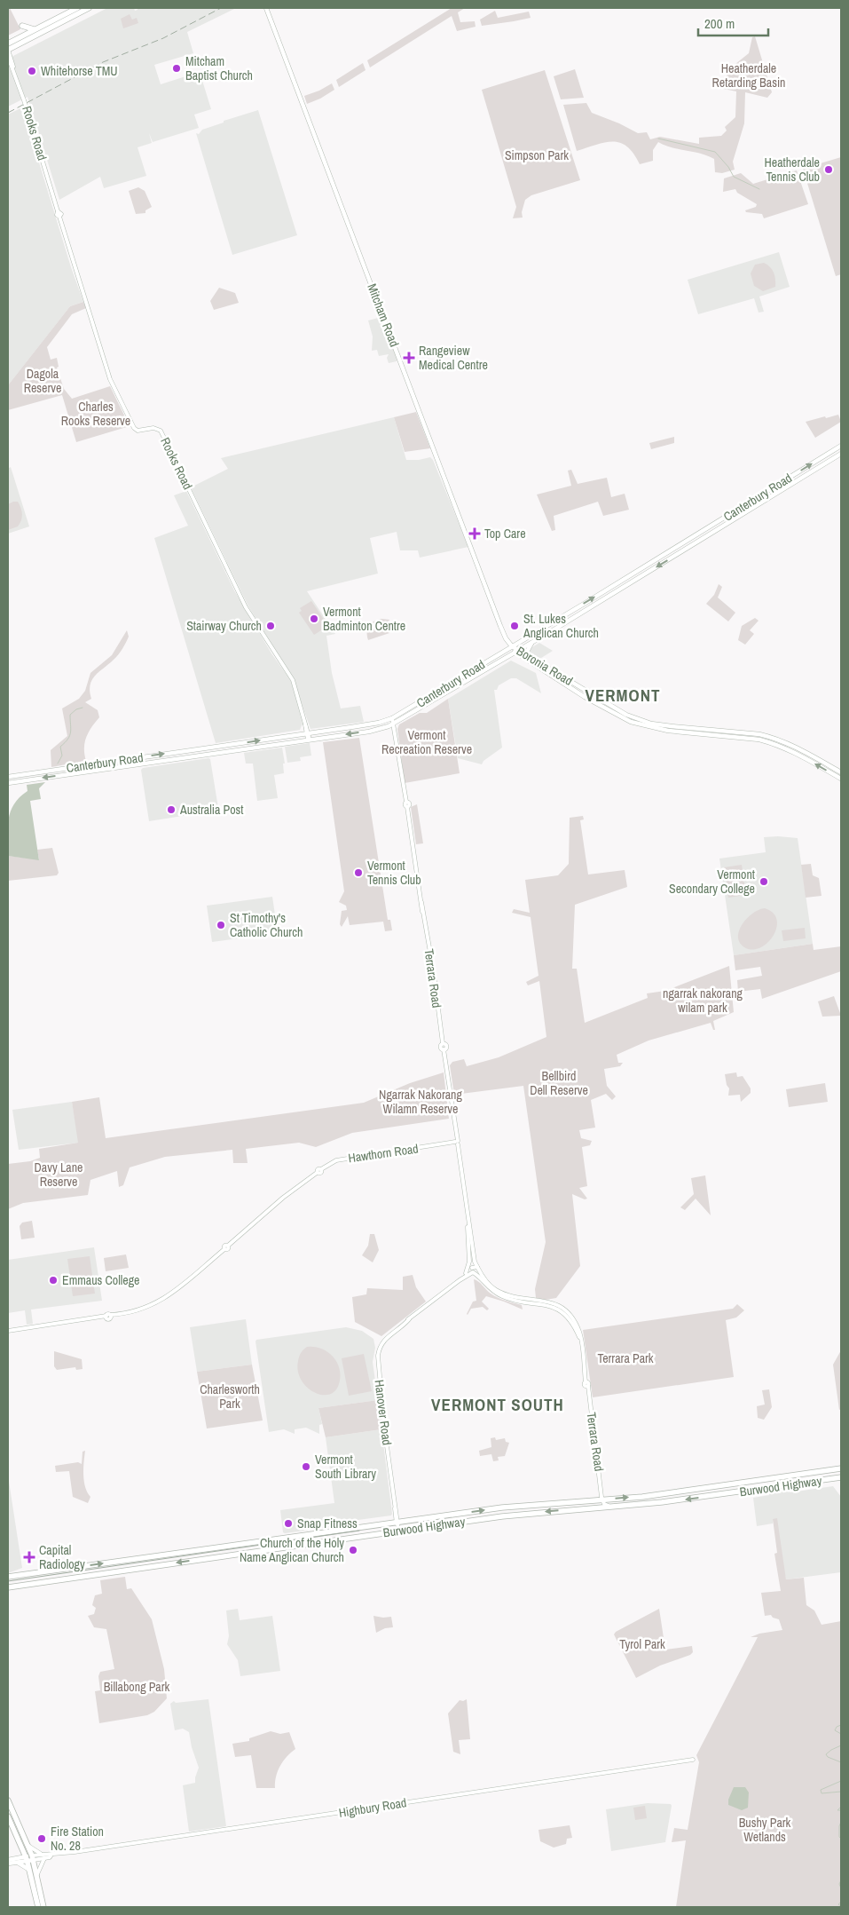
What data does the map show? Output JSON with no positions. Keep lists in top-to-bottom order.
{
  "streets": {
    "highway": ["Burwood Highway"],
    "main road": [
      "Rooks Road",
      "Mitcham Road",
      "Canterbury Road",
      "Boronia Road",
      "Terrara Road",
      "Hawthorn Road",
      "Hanover Road",
      "Highbury Road"
    ]
  },
  "crossings": [
    ["Rooks Road", "Canterbury Road"],
    ["Mitcham Road", "Canterbury Road"],
    ["Mitcham Road", "Boronia Road"],
    ["Canterbury Road", "Boronia Road"],
    ["Terrara Road", "Hawthorn Road"],
    ["Terrara Road", "Hanover Road"],
    ["Terrara Road", "Burwood Highway"],
    ["Hanover Road", "Burwood Highway"]
  ],
  "districts": ["VERMONT", "VERMONT SOUTH"],
  "parks": [
    "Heatherdale Retarding Basin",
    "Simpson Park",
    "Dagola Reserve",
    "Charles Rooks Reserve",
    "Vermont Recreation Reserve",
    "ngarrak nakorang wilam park",
    "Bellbird Dell Reserve",
    "Ngarrak Nakorang Wilamn Reserve",
    "Davy Lane Reserve",
    "Terrara Park",
    "Charlesworth Park",
    "Tyrol Park",
    "Billabong Park",
    "Bushy Park Wetlands"
  ],
  "places": {
    "other": [
      "Mitcham Baptist Church",
      "Whitehorse TMU",
      "Heatherdale Tennis Club",
      "Vermont Badminton Centre",
      "Stairway Church",
      "St. Lukes Anglican Church",
      "Australia Post",
      "Vermont Tennis Club",
      "Vermont Secondary College",
      "St Timothy's Catholic Church",
      "Emmaus College",
      "Vermont South Library",
      "Snap Fitness",
      "Church of the Holy Name Anglican Church",
      "Fire Station No. 28"
    ],
    "health": ["Rangeview Medical Centre", "Top Care", "Capital Radiology"]
  },
  "scale_bar": "200 m"
}
